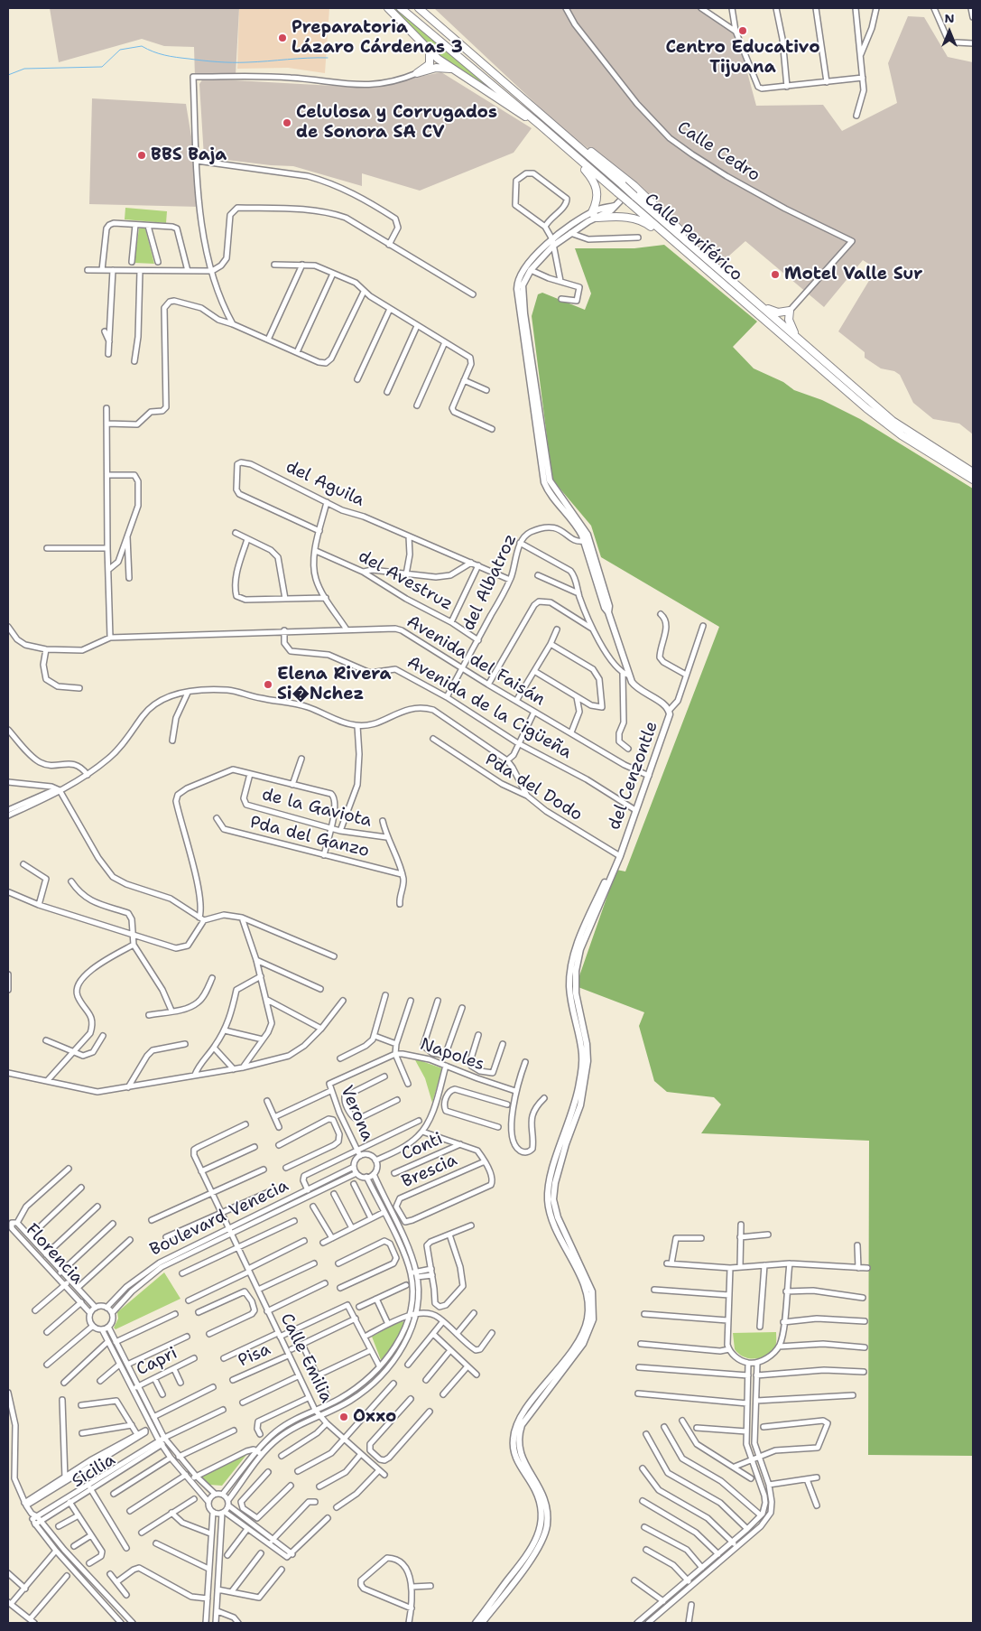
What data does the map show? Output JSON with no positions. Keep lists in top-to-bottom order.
{
  "streets": {
    "highway": ["Calle Periférico"],
    "main road": ["del Cenzontle"],
    "street": [
      "Calle Cedro",
      "del Aguila",
      "del Avestruz",
      "del Albatroz",
      "Avenida del Faisán",
      "Avenida de la Cigüeña",
      "Pda del Dodo",
      "de la Gaviota",
      "Pda del Ganzo",
      "Napoles",
      "Verona",
      "Conti",
      "Brescia",
      "Boulevard Venecia",
      "Florencia",
      "Pisa",
      "Calle Emilia",
      "Capri",
      "Sicilia"
    ]
  },
  "crossings": [
    ["del Aguila", "del Albatroz"],
    ["del Avestruz", "del Albatroz"],
    ["del Albatroz", "Avenida del Faisán"],
    ["del Albatroz", "Avenida de la Cigüeña"],
    ["Avenida del Faisán", "Avenida de la Cigüeña"],
    ["Avenida del Faisán", "del Cenzontle"],
    ["Avenida de la Cigüeña", "del Cenzontle"],
    ["del Cenzontle", "Pda del Dodo"],
    ["Napoles", "Verona"],
    ["Verona", "Boulevard Venecia"],
    ["Conti", "Brescia"],
    ["Boulevard Venecia", "Florencia"],
    ["Boulevard Venecia", "Calle Emilia"],
    ["Pisa", "Calle Emilia"]
  ],
  "places": [
    "Centro Educativo Tijuana",
    "Preparatoria Lázaro Cárdenas 3",
    "Celulosa y Corrugados de Sonora SA CV",
    "BBS Baja",
    "Motel Valle Sur",
    "Elena Rivera Si�Nchez",
    "Oxxo"
  ],
  "north": "top"
}
